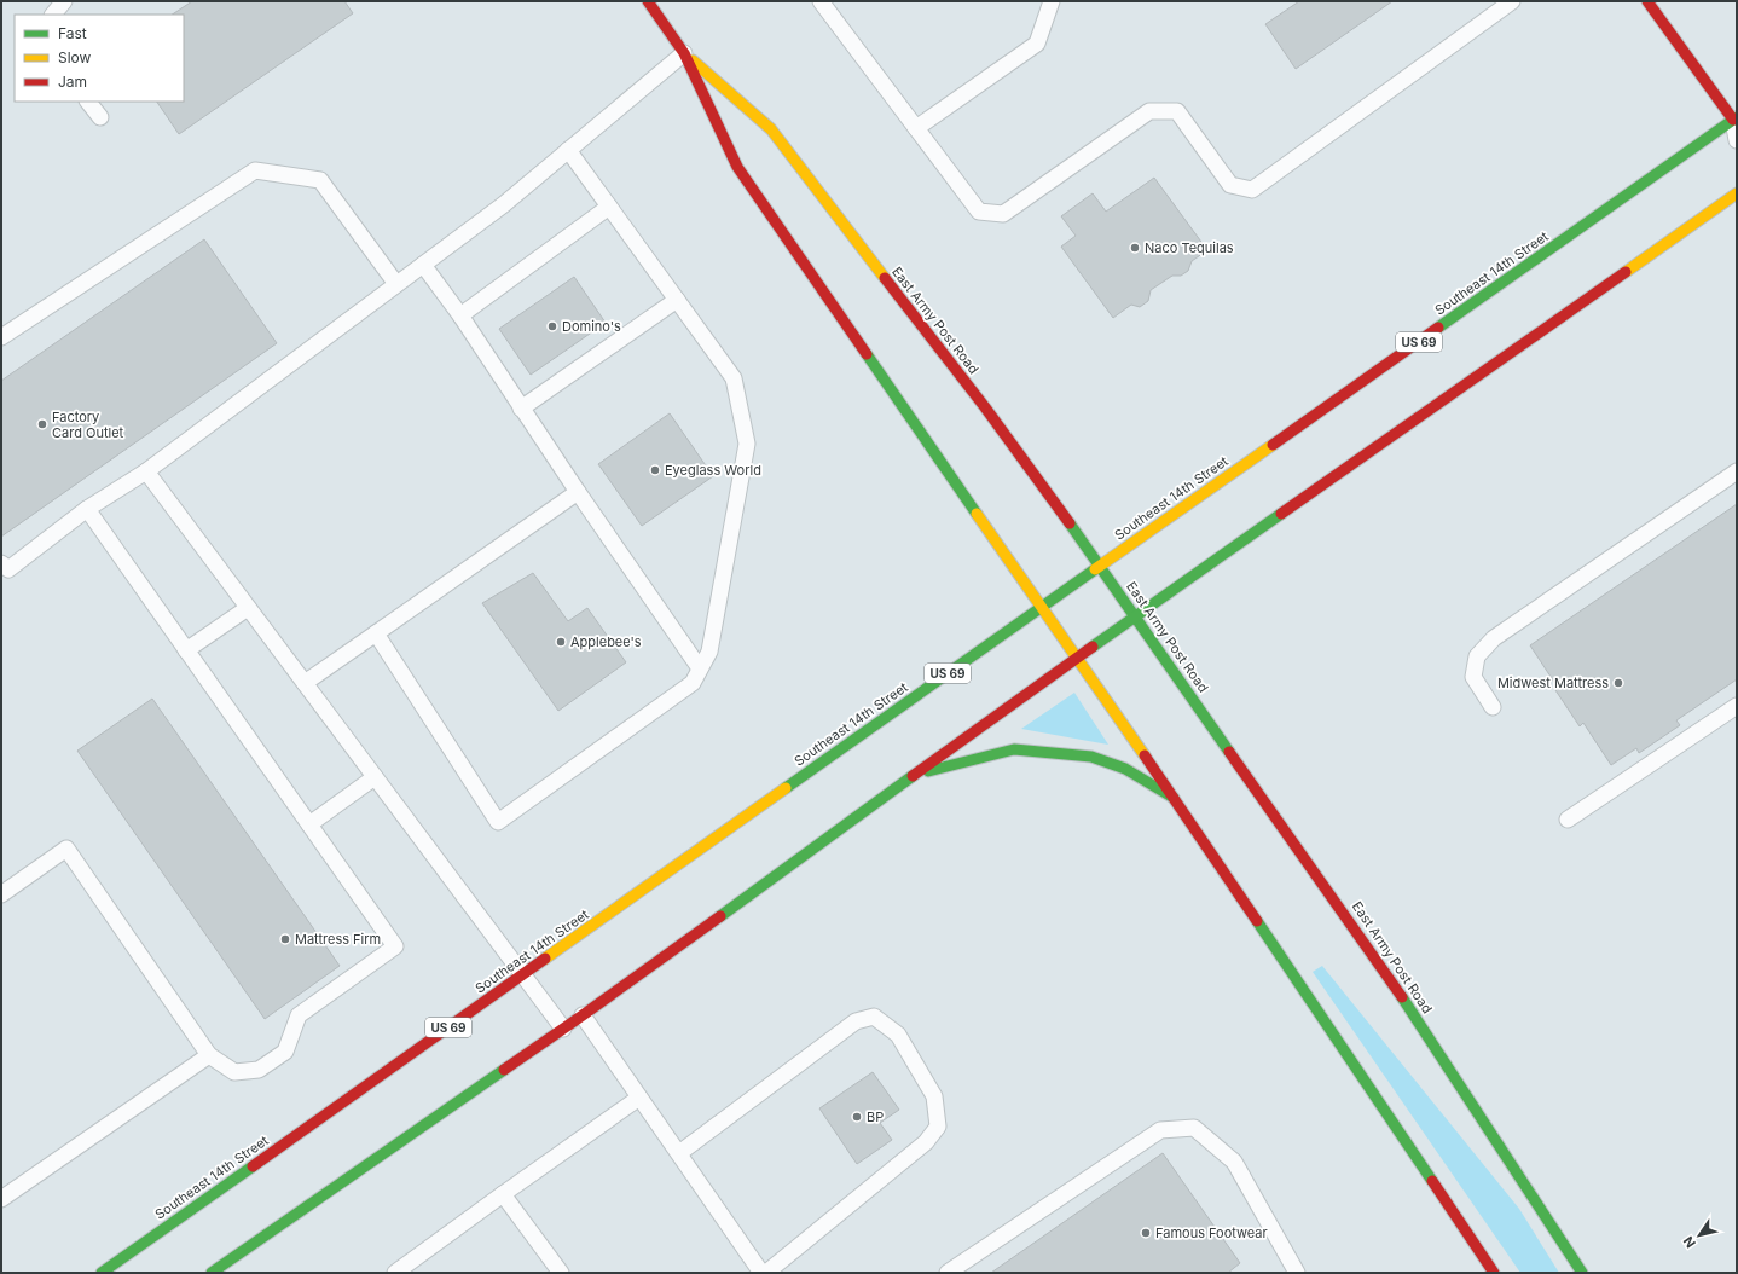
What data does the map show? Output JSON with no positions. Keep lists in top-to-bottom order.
{
  "streets": {
    "main road": ["Southeast 14th Street", "East Army Post Road", "US 69"]
  },
  "crossings": [
    ["Southeast 14th Street", "East Army Post Road"]
  ],
  "places": [
    "Naco Tequilas",
    "Domino's",
    "Factory Card Outlet",
    "Eyeglass World",
    "Applebee's",
    "Midwest Mattress",
    "Mattress Firm",
    "BP",
    "Famous Footwear"
  ],
  "legend": ["Fast", "Slow", "Jam"],
  "north": "bottom left"
}
